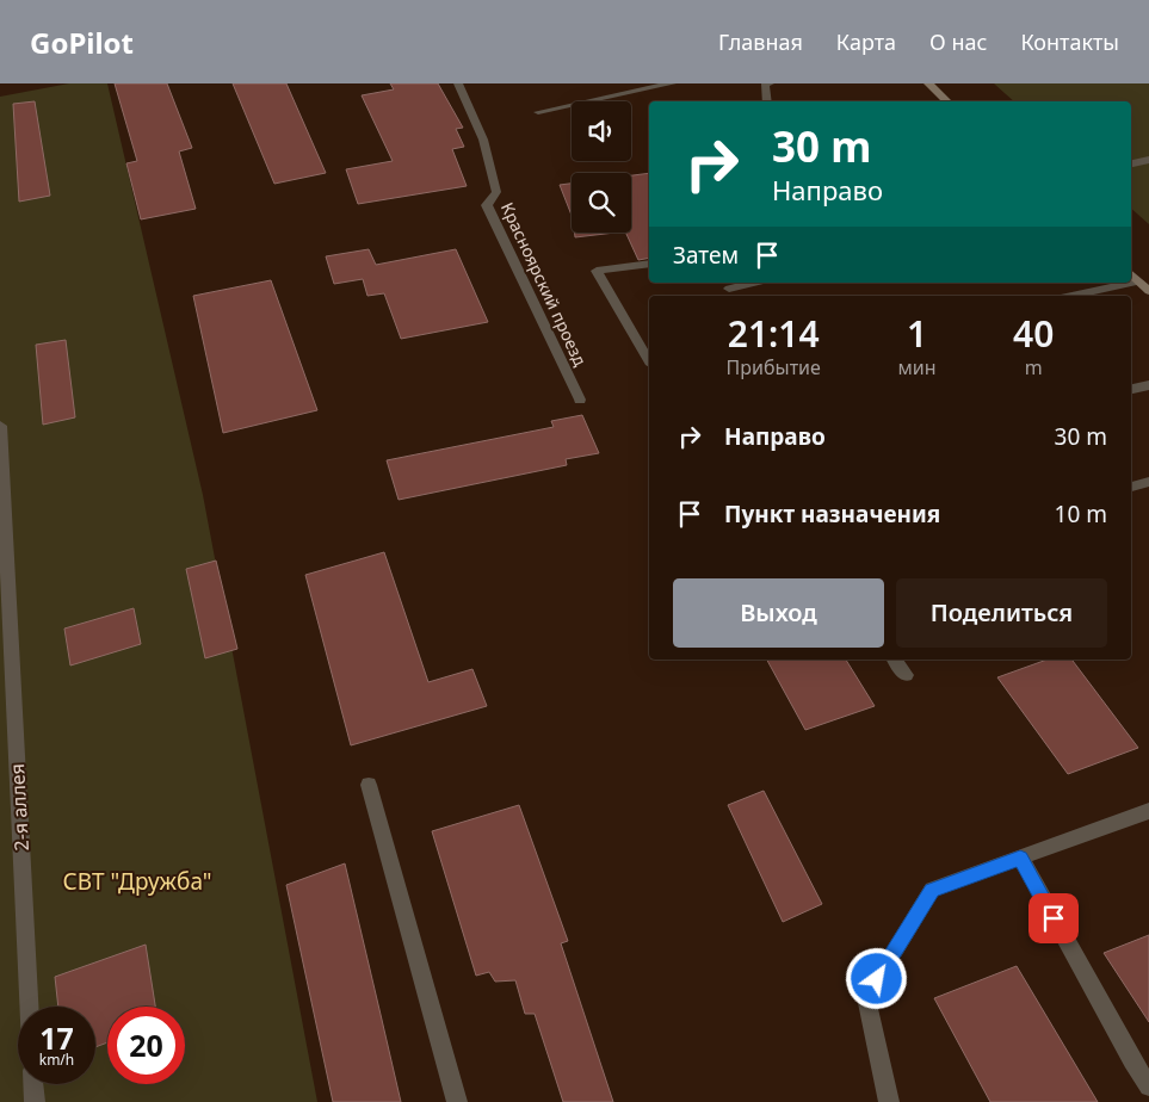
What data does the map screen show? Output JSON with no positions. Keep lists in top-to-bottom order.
{
  "streets": {
    "street": ["Красноярский проезд", "2-я аллея"]
  },
  "parks": ["СВТ \"Дружба\""],
  "page": {
    "header": "GoPilot",
    "nav": [
      "Главная",
      "Карта",
      "О нас",
      "Контакты"
    ],
    "turn": ["30 m", "Направо"],
    "then": "Затем",
    "eta": [
      "21:14",
      "Прибытие",
      "1",
      "мин",
      "40",
      "m"
    ],
    "list": [
      {
        "name": "Направо",
        "value": "30 m"
      },
      {
        "name": "Пункт назначения",
        "value": "10 m"
      }
    ],
    "buttons": ["Выход", "Поделиться"],
    "speed": "17 km/h",
    "limit": "20"
  }
}
